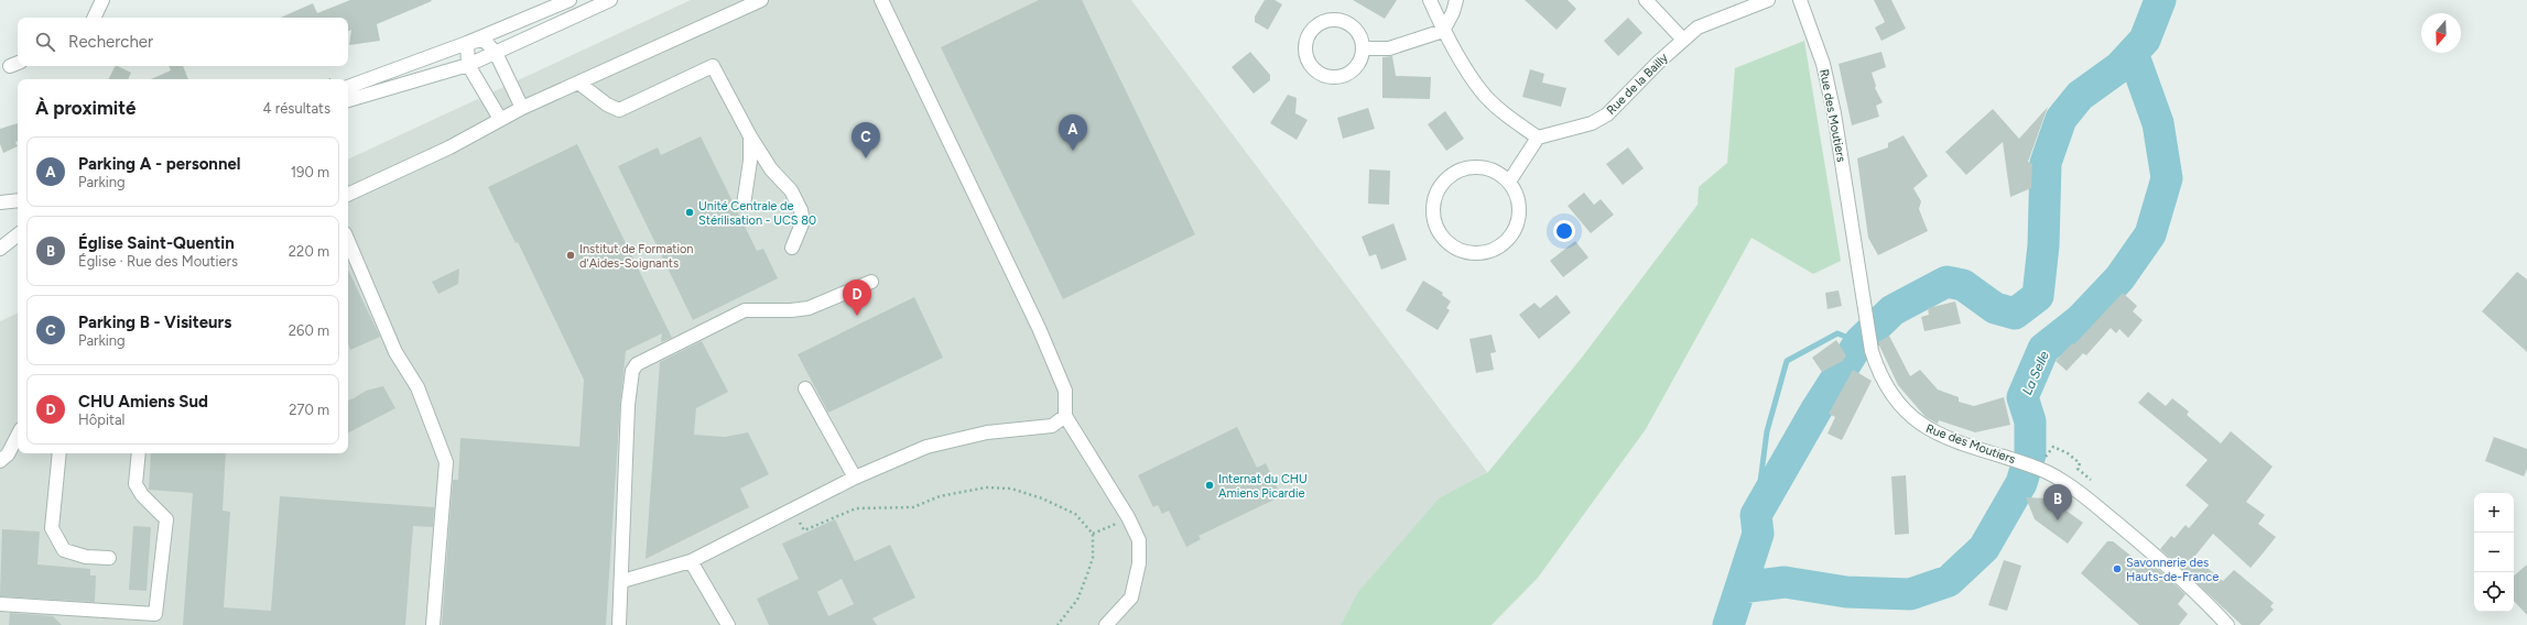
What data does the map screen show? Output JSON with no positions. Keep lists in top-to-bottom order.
{
  "streets": {
    "street": ["Rue de la Bailly", "Rue des Moutiers"]
  },
  "water": ["La Selle"],
  "places": [
    "Unité Centrale de Stérilisation - UCS 80",
    "Institut de Formation d'Aides-Soignants",
    "Internat du CHU Amiens Picardie",
    "Savonnerie des Hauts-de-France"
  ],
  "north": "bottom",
  "page": {
    "search": "Rechercher",
    "heading": ["À proximité", "4 résultats"],
    "pins": [
      "A",
      "C",
      "D",
      "B"
    ],
    "list": [
      {
        "mark": "A",
        "name": "Parking A - personnel",
        "note": "Parking",
        "value": "190 m"
      },
      {
        "mark": "B",
        "name": "Église Saint-Quentin",
        "note": "Église · Rue des Moutiers",
        "value": "220 m"
      },
      {
        "mark": "C",
        "name": "Parking B - Visiteurs",
        "note": "Parking",
        "value": "260 m"
      },
      {
        "mark": "D",
        "name": "CHU Amiens Sud",
        "note": "Hôpital",
        "value": "270 m"
      }
    ],
    "map_buttons": ["+", "−"]
  }
}
